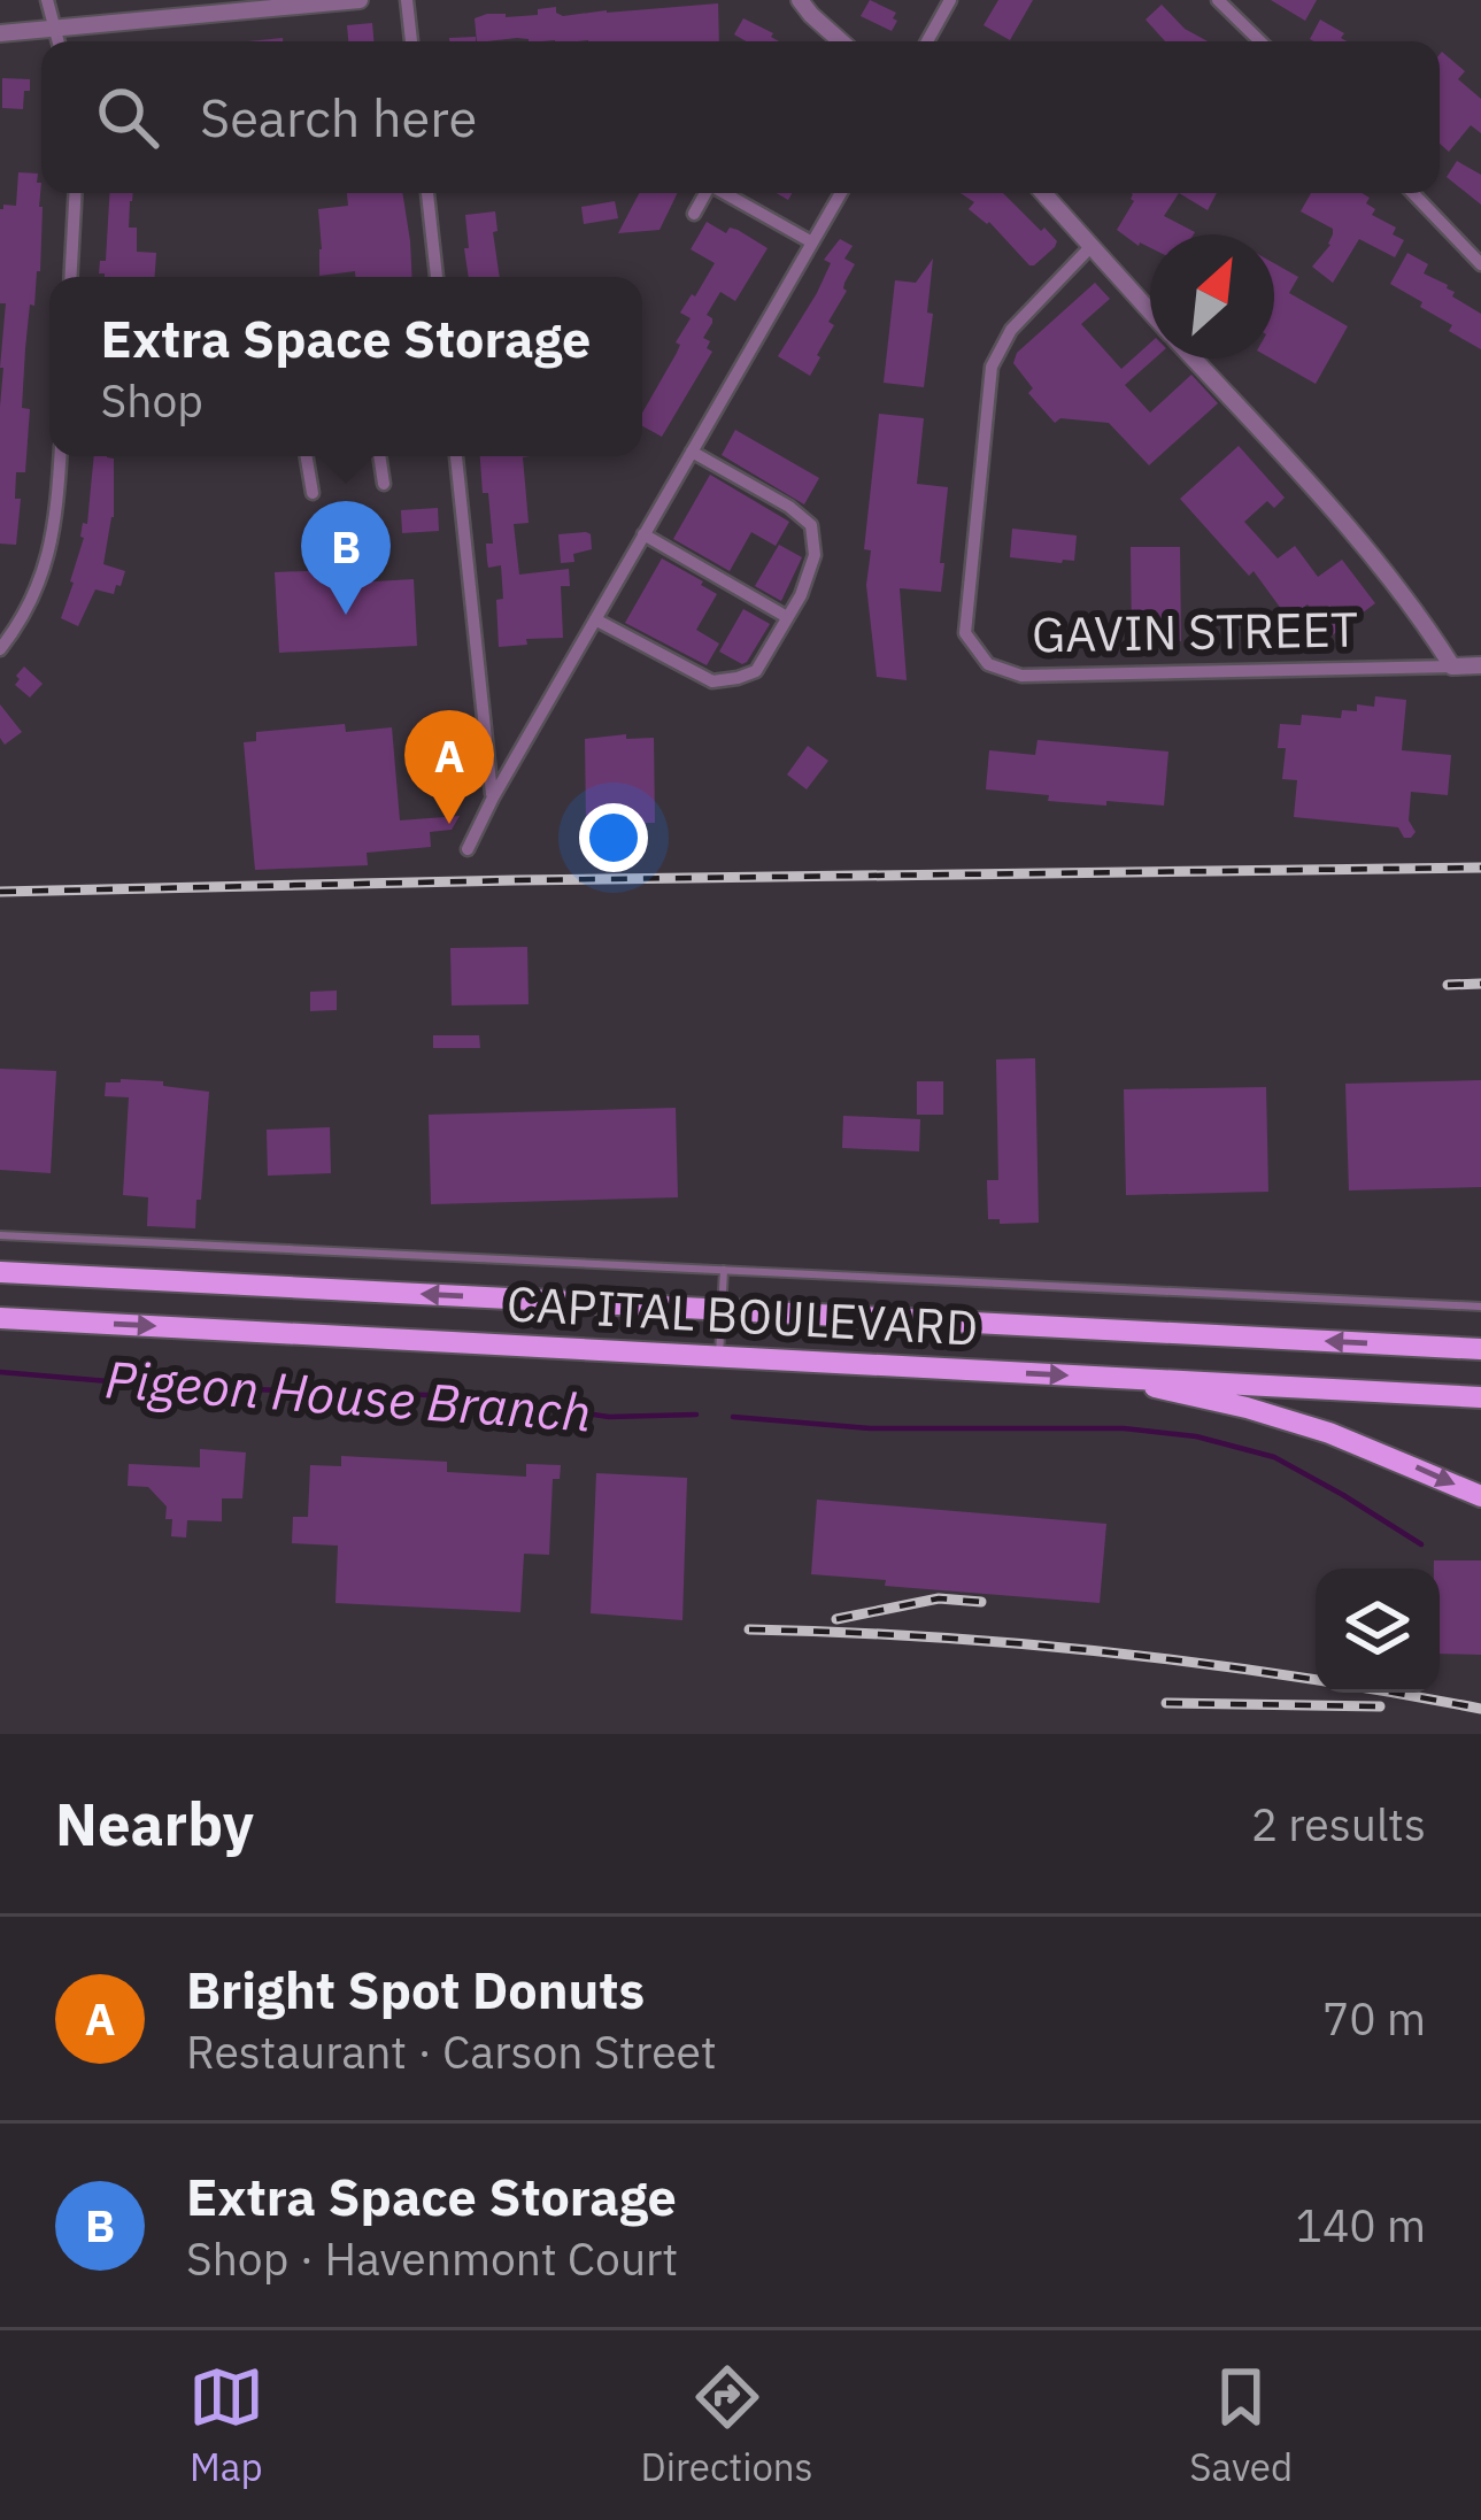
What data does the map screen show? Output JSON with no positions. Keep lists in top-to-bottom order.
{
  "streets": {
    "main road": ["CAPITAL BOULEVARD"],
    "street": ["GAVIN STREET"]
  },
  "water": ["Pigeon House Branch"],
  "north": "top right",
  "page": {
    "search": "Search here",
    "popup": ["Extra Space Storage", "Shop"],
    "pins": ["B", "A"],
    "heading": ["Nearby", "2 results"],
    "list": [
      {
        "mark": "A",
        "name": "Bright Spot Donuts",
        "note": "Restaurant · Carson Street",
        "value": "70 m"
      },
      {
        "mark": "B",
        "name": "Extra Space Storage",
        "note": "Shop · Havenmont Court",
        "value": "140 m"
      }
    ],
    "nav": ["Map", "Directions", "Saved"]
  }
}
